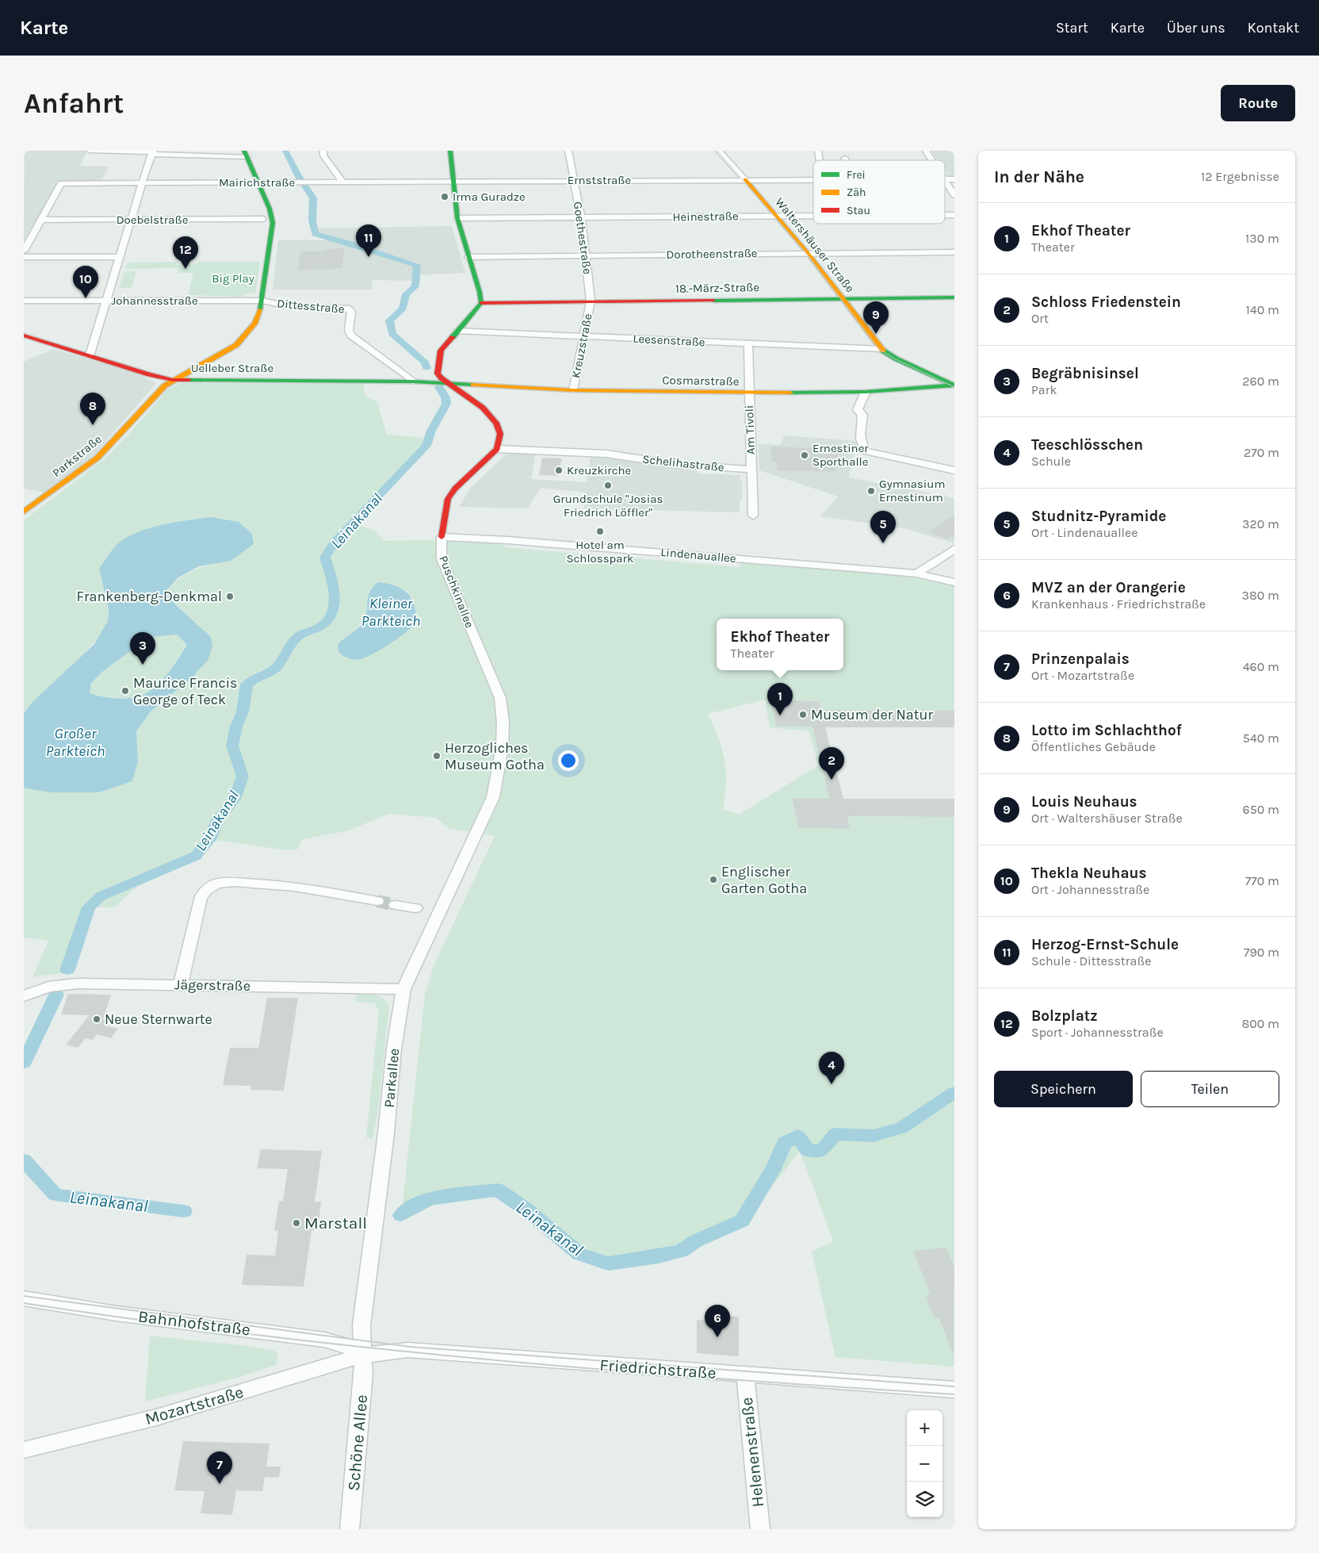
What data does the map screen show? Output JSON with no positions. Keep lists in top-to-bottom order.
{
  "streets": {
    "street": [
      "Ernststraße",
      "Mairichstraße",
      "Heinestraße",
      "Doebelstraße",
      "Goethestraße",
      "Waltershäuser Straße",
      "Dorotheenstraße",
      "18.-März-Straße",
      "Johannesstraße",
      "Dittesstraße",
      "Leesenstraße",
      "Kreuzstraße",
      "Uelleber Straße",
      "Cosmarstraße",
      "Am Tivoli",
      "Parkstraße",
      "Schelihastraße",
      "Lindenauallee",
      "Puschkinallee",
      "Jägerstraße",
      "Parkallee",
      "Bahnhofstraße",
      "Friedrichstraße",
      "Mozartstraße",
      "Schöne Allee",
      "Helenenstraße"
    ]
  },
  "crossings": [
    ["Ernststraße", "Mairichstraße"],
    ["Ernststraße", "Goethestraße"],
    ["Ernststraße", "Waltershäuser Straße"],
    ["Mairichstraße", "Doebelstraße"],
    ["Mairichstraße", "Parkstraße"],
    ["Heinestraße", "Goethestraße"],
    ["Heinestraße", "Waltershäuser Straße"],
    ["Goethestraße", "Dorotheenstraße"],
    ["Goethestraße", "18.-März-Straße"],
    ["Goethestraße", "Kreuzstraße"],
    ["Waltershäuser Straße", "Dorotheenstraße"],
    ["Waltershäuser Straße", "18.-März-Straße"],
    ["Waltershäuser Straße", "Leesenstraße"],
    ["Waltershäuser Straße", "Cosmarstraße"],
    ["18.-März-Straße", "Kreuzstraße"],
    ["Johannesstraße", "Dittesstraße"],
    ["Johannesstraße", "Parkstraße"],
    ["Dittesstraße", "Uelleber Straße"],
    ["Dittesstraße", "Parkstraße"],
    ["Leesenstraße", "Kreuzstraße"],
    ["Leesenstraße", "Am Tivoli"],
    ["Kreuzstraße", "Cosmarstraße"],
    ["Uelleber Straße", "Cosmarstraße"],
    ["Uelleber Straße", "Parkstraße"],
    ["Cosmarstraße", "Am Tivoli"],
    ["Am Tivoli", "Schelihastraße"],
    ["Schelihastraße", "Puschkinallee"],
    ["Lindenauallee", "Puschkinallee"],
    ["Puschkinallee", "Parkallee"],
    ["Jägerstraße", "Parkallee"],
    ["Parkallee", "Bahnhofstraße"],
    ["Parkallee", "Friedrichstraße"],
    ["Parkallee", "Mozartstraße"],
    ["Parkallee", "Schöne Allee"],
    ["Bahnhofstraße", "Friedrichstraße"],
    ["Bahnhofstraße", "Mozartstraße"],
    ["Bahnhofstraße", "Schöne Allee"],
    ["Friedrichstraße", "Mozartstraße"],
    ["Friedrichstraße", "Schöne Allee"],
    ["Friedrichstraße", "Helenenstraße"],
    ["Mozartstraße", "Schöne Allee"]
  ],
  "water": ["Leinakanal", "Kleiner Parkteich", "Großer Parkteich"],
  "parks": ["Big Play"],
  "places": [
    "Irma Guradze",
    "Ernestiner Sporthalle",
    "Kreuzkirche",
    "Grundschule \"Josias Friedrich Löffler\"",
    "Gymnasium Ernestinum",
    "Hotel am Schlosspark",
    "Frankenberg-Denkmal",
    "Maurice Francis George of Teck",
    "Museum der Natur",
    "Herzogliches Museum Gotha",
    "Englischer Garten Gotha",
    "Neue Sternwarte",
    "Marstall"
  ],
  "legend": ["Frei", "Zäh", "Stau"],
  "page": {
    "header": "Karte",
    "nav": [
      "Start",
      "Karte",
      "Über uns",
      "Kontakt"
    ],
    "buttons": [
      "Route",
      ["Speichern", "Teilen"]
    ],
    "title": "Anfahrt",
    "heading": ["In der Nähe", "12 Ergebnisse"],
    "list": [
      {
        "mark": "1",
        "name": "Ekhof Theater",
        "note": "Theater",
        "value": "130 m"
      },
      {
        "mark": "2",
        "name": "Schloss Friedenstein",
        "note": "Ort",
        "value": "140 m"
      },
      {
        "mark": "3",
        "name": "Begräbnisinsel",
        "note": "Park",
        "value": "260 m"
      },
      {
        "mark": "4",
        "name": "Teeschlösschen",
        "note": "Schule",
        "value": "270 m"
      },
      {
        "mark": "5",
        "name": "Studnitz-Pyramide",
        "note": "Ort · Lindenauallee",
        "value": "320 m"
      },
      {
        "mark": "6",
        "name": "MVZ an der Orangerie",
        "note": "Krankenhaus · Friedrichstraße",
        "value": "380 m"
      },
      {
        "mark": "7",
        "name": "Prinzenpalais",
        "note": "Ort · Mozartstraße",
        "value": "460 m"
      },
      {
        "mark": "8",
        "name": "Lotto im Schlachthof",
        "note": "Öffentliches Gebäude",
        "value": "540 m"
      },
      {
        "mark": "9",
        "name": "Louis Neuhaus",
        "note": "Ort · Waltershäuser Straße",
        "value": "650 m"
      },
      {
        "mark": "10",
        "name": "Thekla Neuhaus",
        "note": "Ort · Johannesstraße",
        "value": "770 m"
      },
      {
        "mark": "11",
        "name": "Herzog-Ernst-Schule",
        "note": "Schule · Dittesstraße",
        "value": "790 m"
      },
      {
        "mark": "12",
        "name": "Bolzplatz",
        "note": "Sport · Johannesstraße",
        "value": "800 m"
      }
    ],
    "pins": [
      "11",
      "12",
      "10",
      "9",
      "8",
      "5",
      "3",
      "1",
      "2",
      "4",
      "6",
      "7"
    ],
    "popup": ["Ekhof Theater", "Theater"],
    "map_buttons": ["+", "−"]
  }
}
